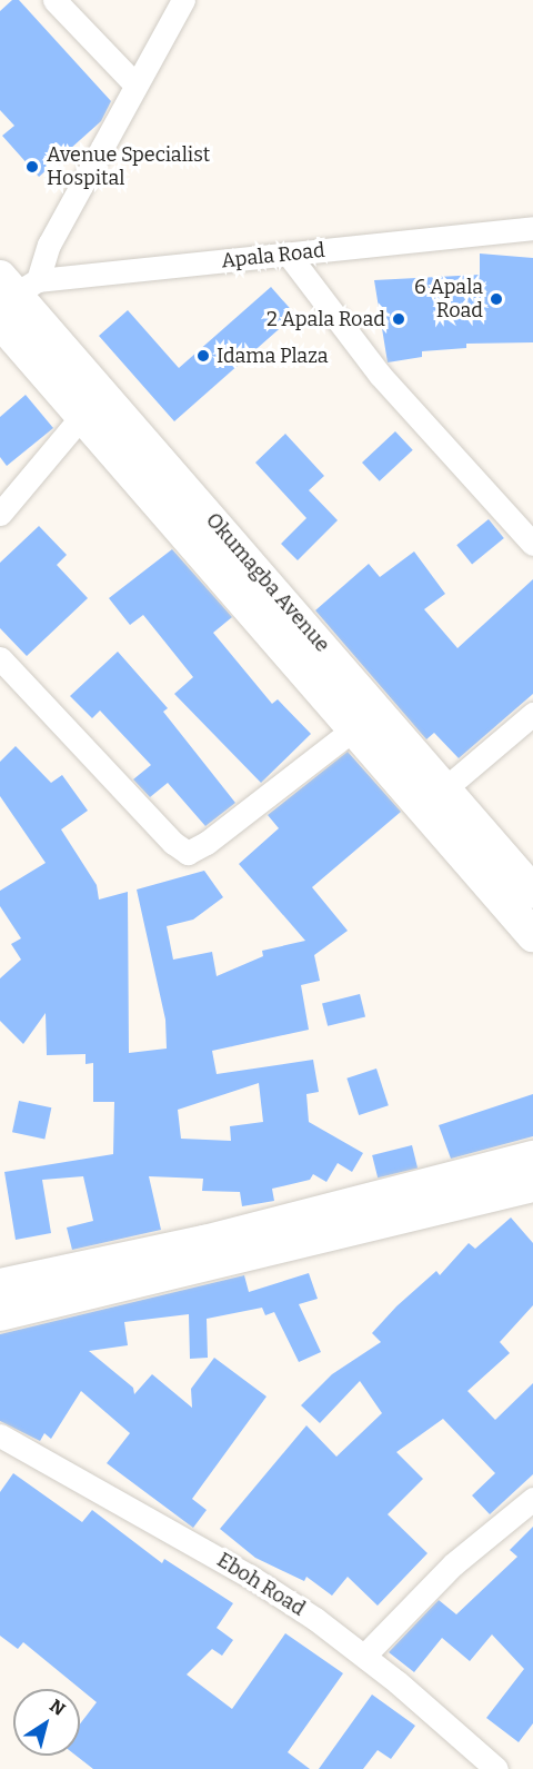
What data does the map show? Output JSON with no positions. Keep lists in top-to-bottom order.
{
  "streets": {
    "main road": ["Okumagba Avenue"],
    "street": ["Apala Road", "Eboh Road"]
  },
  "crossings": [
    ["Apala Road", "Okumagba Avenue"]
  ],
  "places": [
    "Avenue Specialist Hospital",
    "6 Apala Road",
    "2 Apala Road",
    "Idama Plaza"
  ],
  "north": "top right"
}
